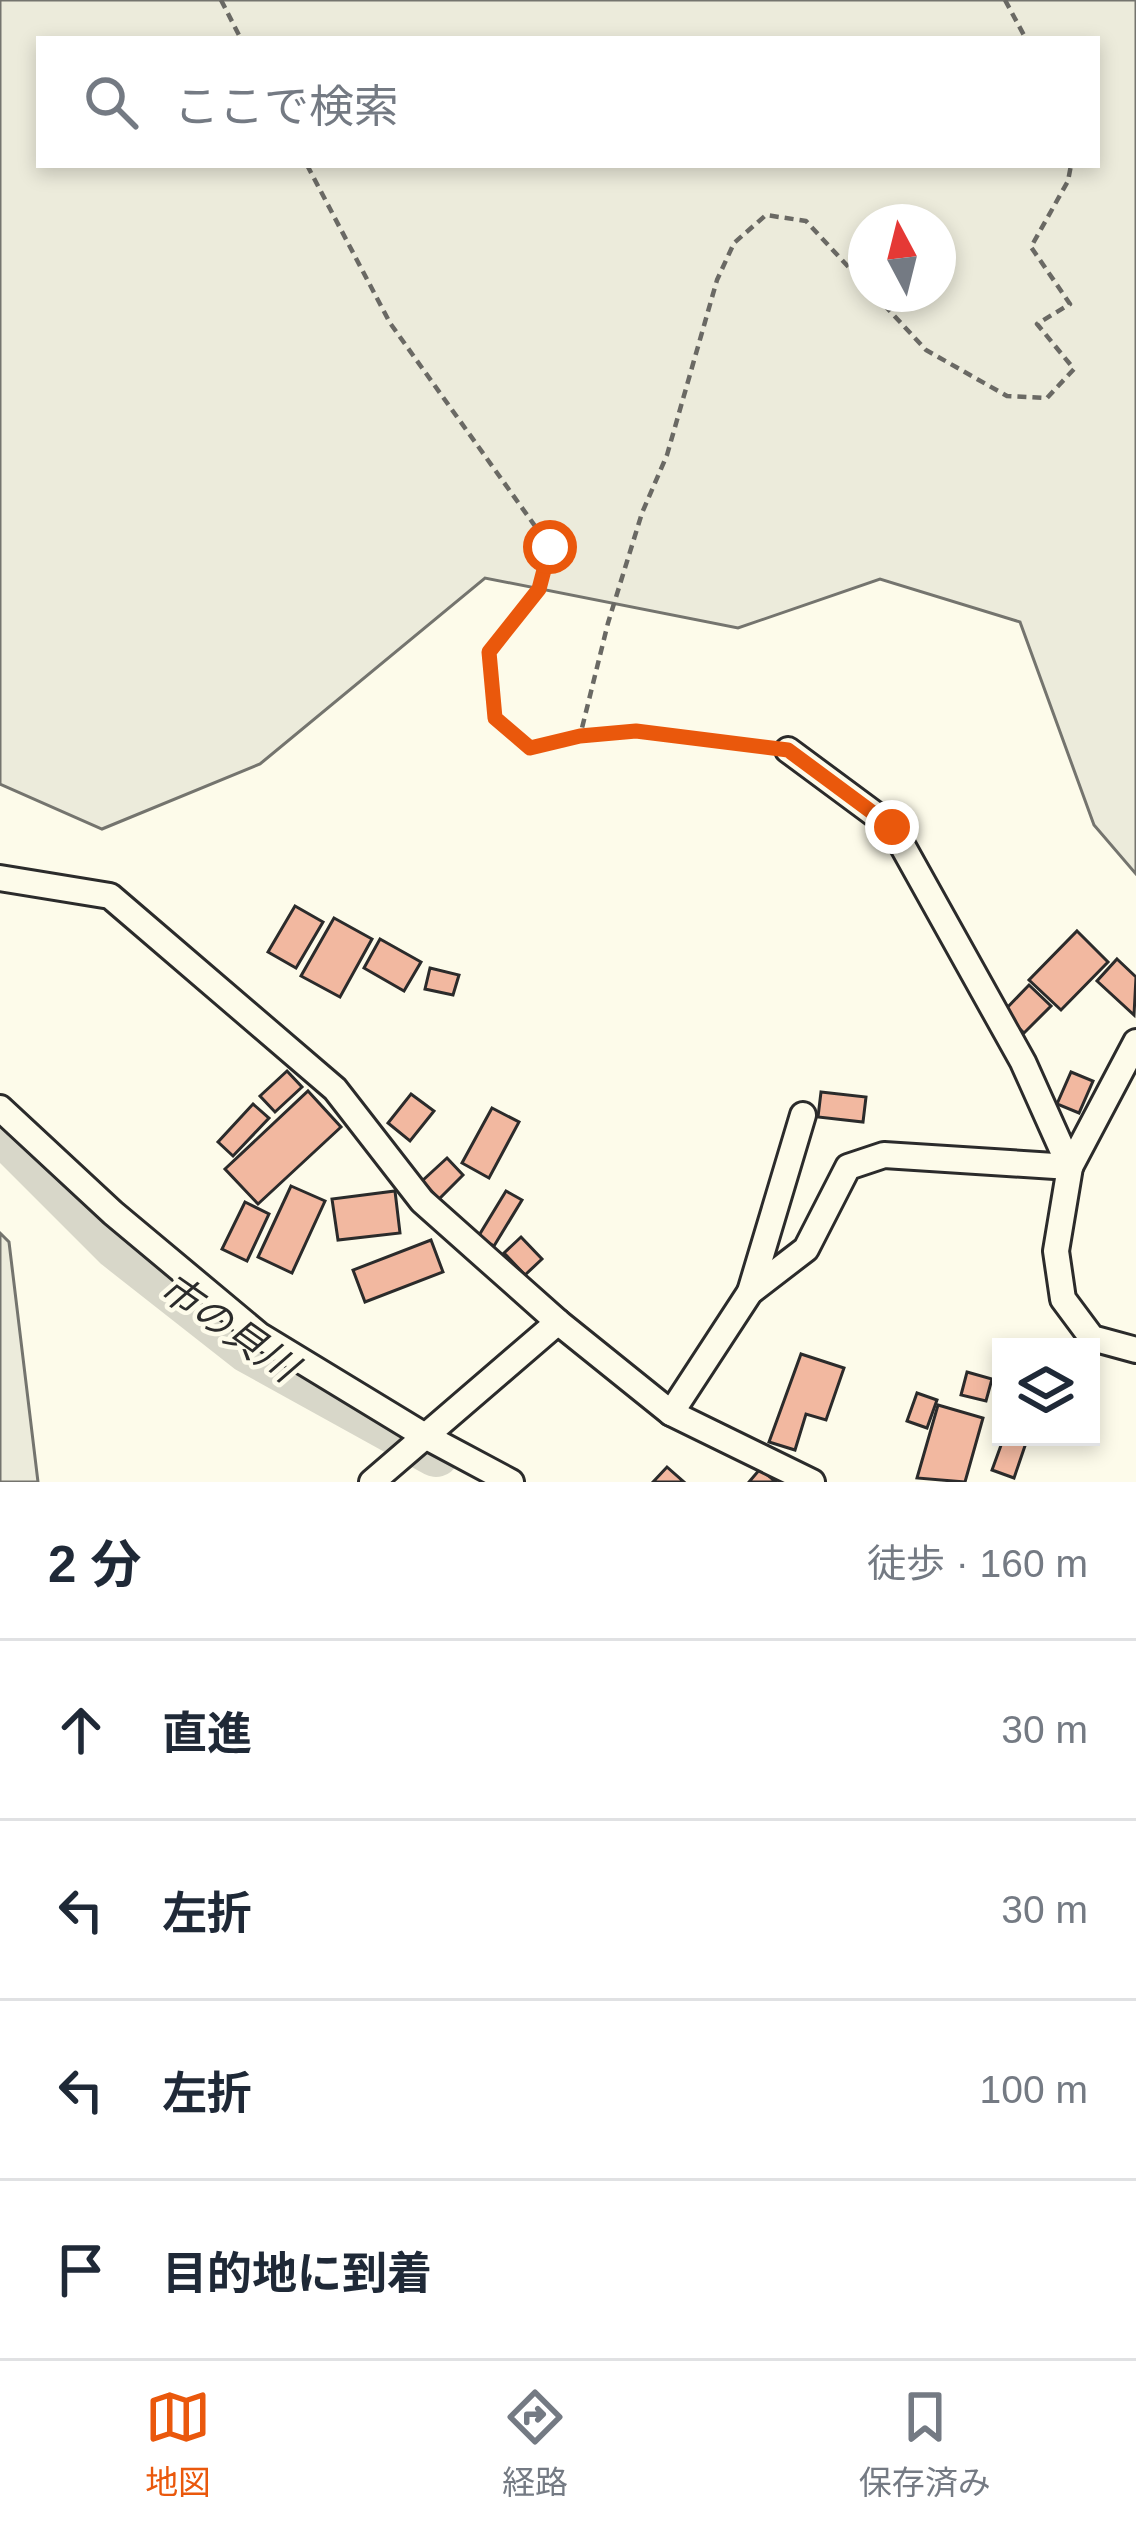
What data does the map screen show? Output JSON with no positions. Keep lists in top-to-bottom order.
{
  "water": ["市の貝川"],
  "north": "top",
  "page": {
    "search": "ここで検索",
    "heading": ["2 分", "徒歩 · 160 m"],
    "list": [
      ["直進", "30 m"],
      ["左折", "30 m"],
      ["左折", "100 m"],
      "目的地に到着"
    ],
    "nav": ["地図", "経路", "保存済み"]
  }
}
